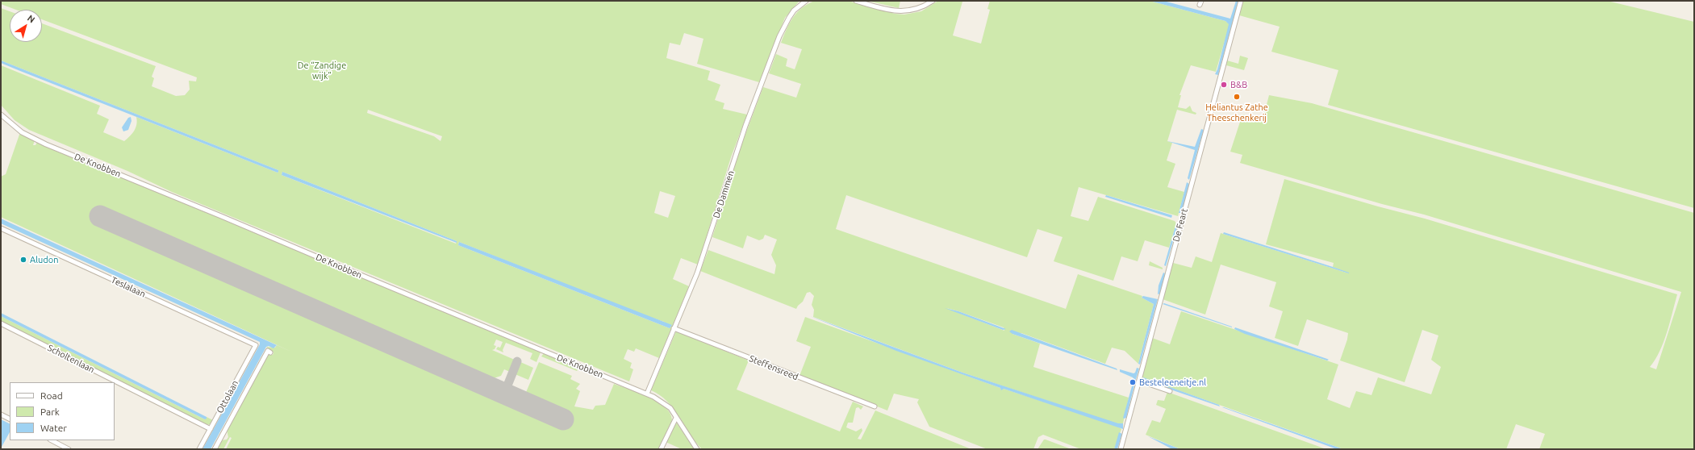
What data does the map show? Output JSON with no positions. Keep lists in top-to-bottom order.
{
  "streets": {
    "street": [
      "De Knobben",
      "De Dammen",
      "De Feart",
      "Teslalaan",
      "Scholtenlaan",
      "Steffensreed",
      "Ottolaan"
    ]
  },
  "crossings": [
    ["De Knobben", "De Dammen"],
    ["De Dammen", "Steffensreed"],
    ["Teslalaan", "Ottolaan"],
    ["Scholtenlaan", "Ottolaan"]
  ],
  "parks": ["De “Zandige wijk”"],
  "places": [
    "B&B",
    "Heliantus Zathe Theeschenkerij",
    "Aludon",
    "Besteleeneitje.nl"
  ],
  "legend": ["Road", "Park", "Water"],
  "north": "top right"
}
